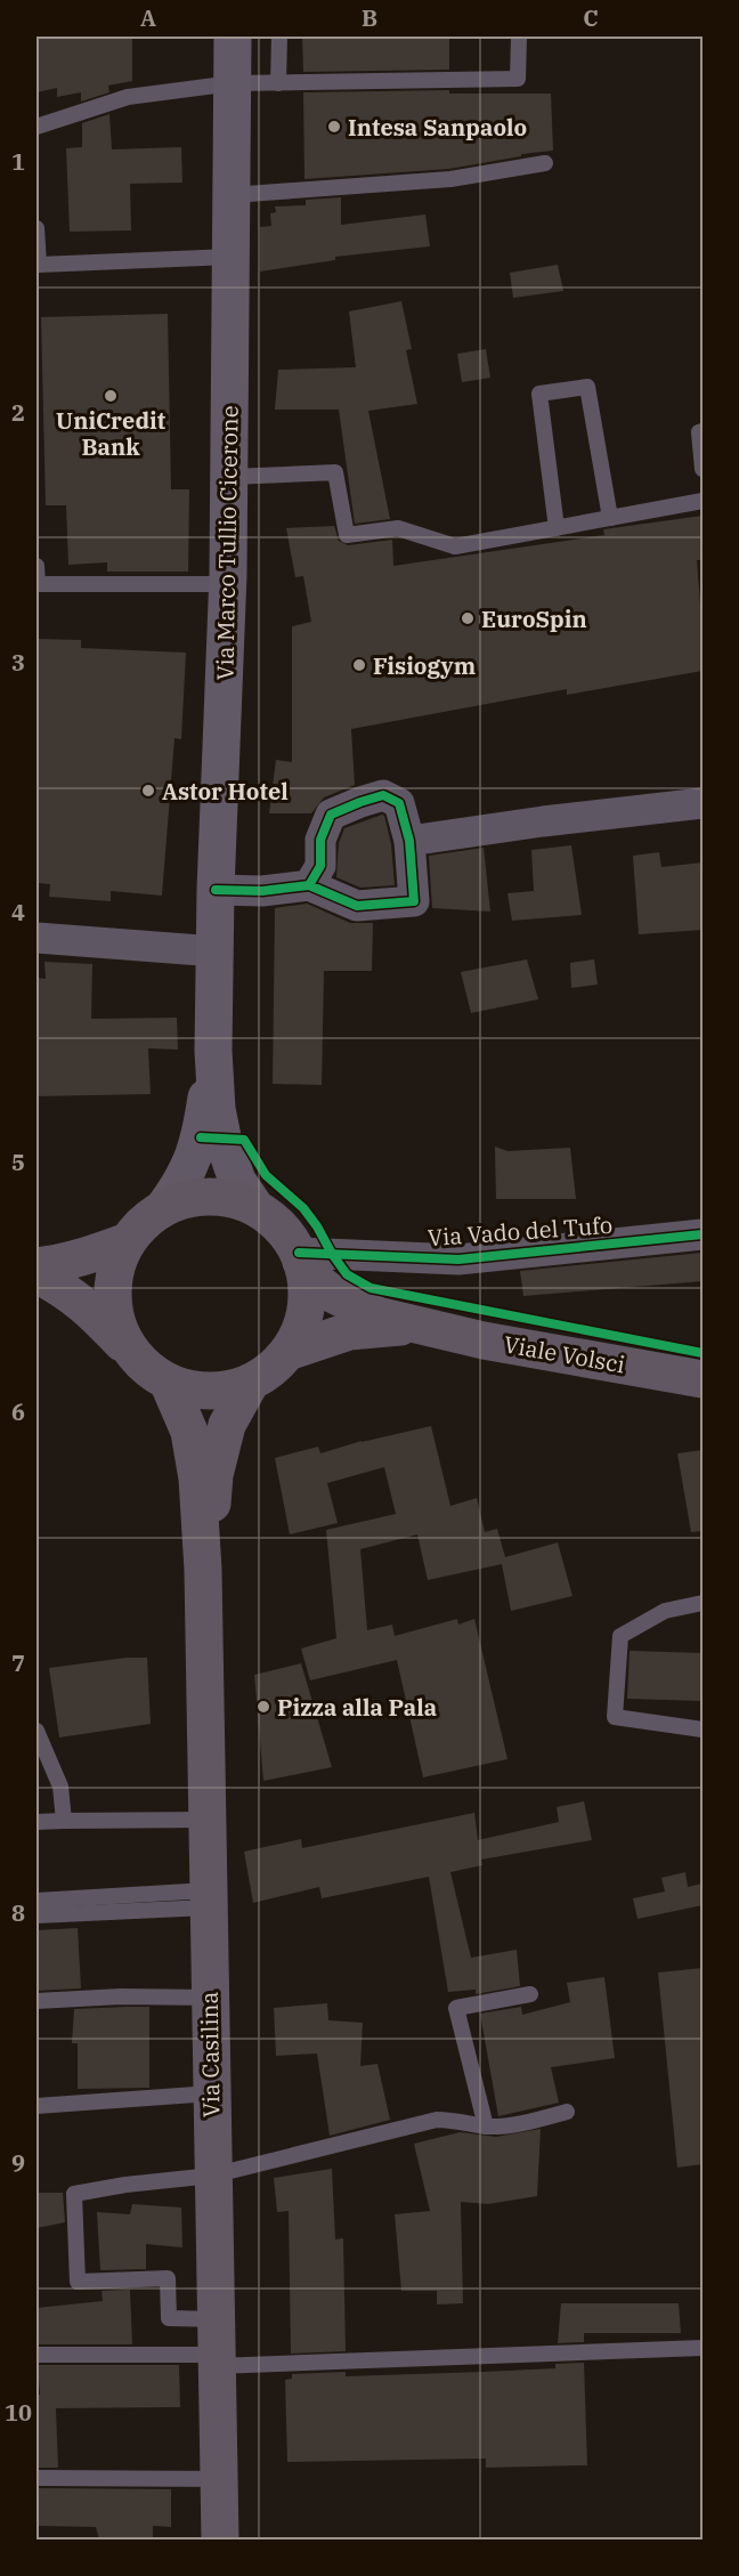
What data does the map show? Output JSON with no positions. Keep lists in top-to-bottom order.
{
  "streets": {
    "main road": ["Via Marco Tullio Cicerone", "Viale Volsci", "Via Casilina"],
    "street": ["Via Vado del Tufo"]
  },
  "crossings": [
    ["Via Marco Tullio Cicerone", "Via Vado del Tufo"],
    ["Via Marco Tullio Cicerone", "Viale Volsci"],
    ["Via Marco Tullio Cicerone", "Via Casilina"],
    ["Via Vado del Tufo", "Viale Volsci"],
    ["Via Vado del Tufo", "Via Casilina"],
    ["Viale Volsci", "Via Casilina"]
  ],
  "places": [
    "Intesa Sanpaolo",
    "UniCredit Bank",
    "EuroSpin",
    "Fisiogym",
    "Astor Hotel",
    "Pizza alla Pala"
  ],
  "grid": {
    "columns": ["A", "B", "C"],
    "rows": [
      "1",
      "2",
      "3",
      "4",
      "5",
      "6",
      "7",
      "8",
      "9",
      "10"
    ]
  }
}
